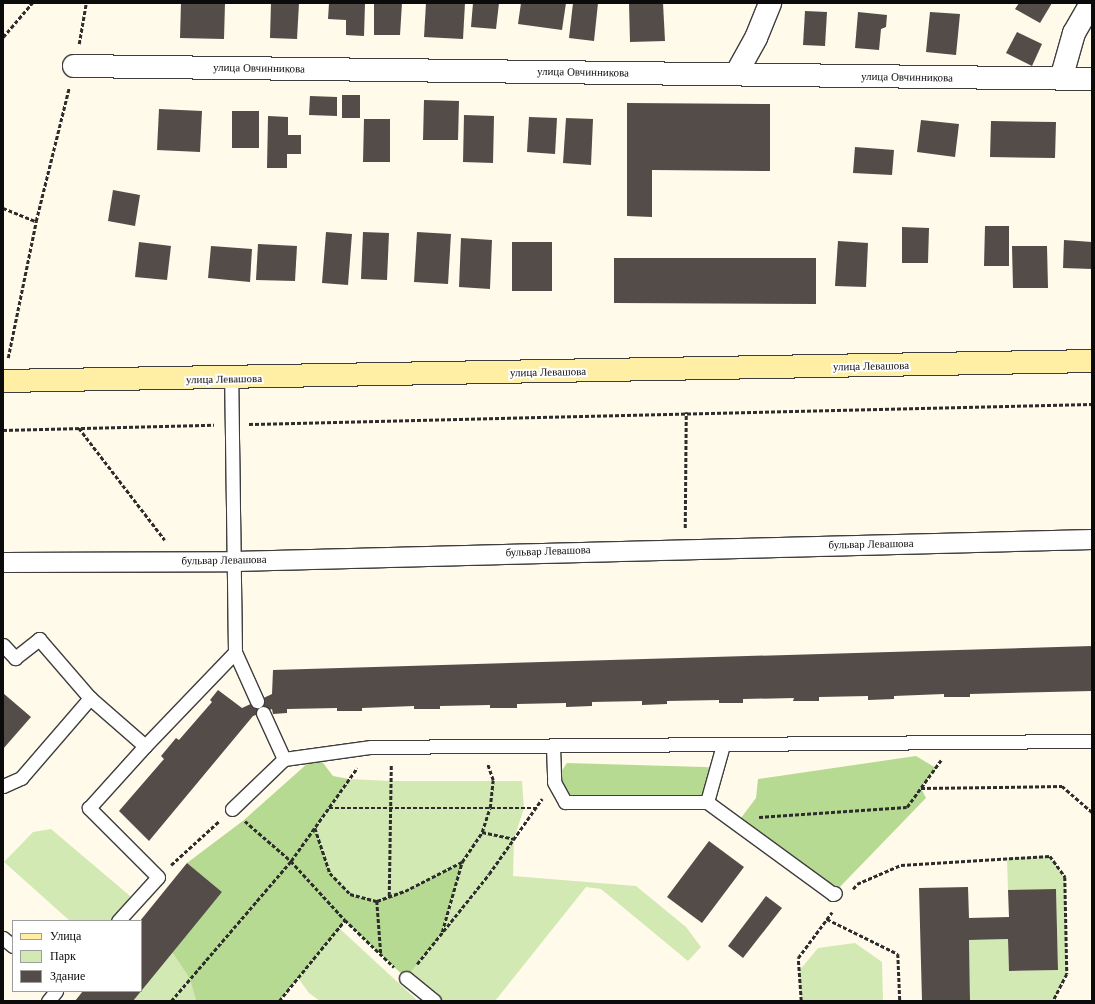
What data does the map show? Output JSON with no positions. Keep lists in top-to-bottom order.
{
  "streets": {
    "main road": ["улица Левашова"],
    "street": ["улица Овчинникова", "бульвар Левашова"]
  },
  "legend": ["Улица", "Парк", "Здание"]
}
